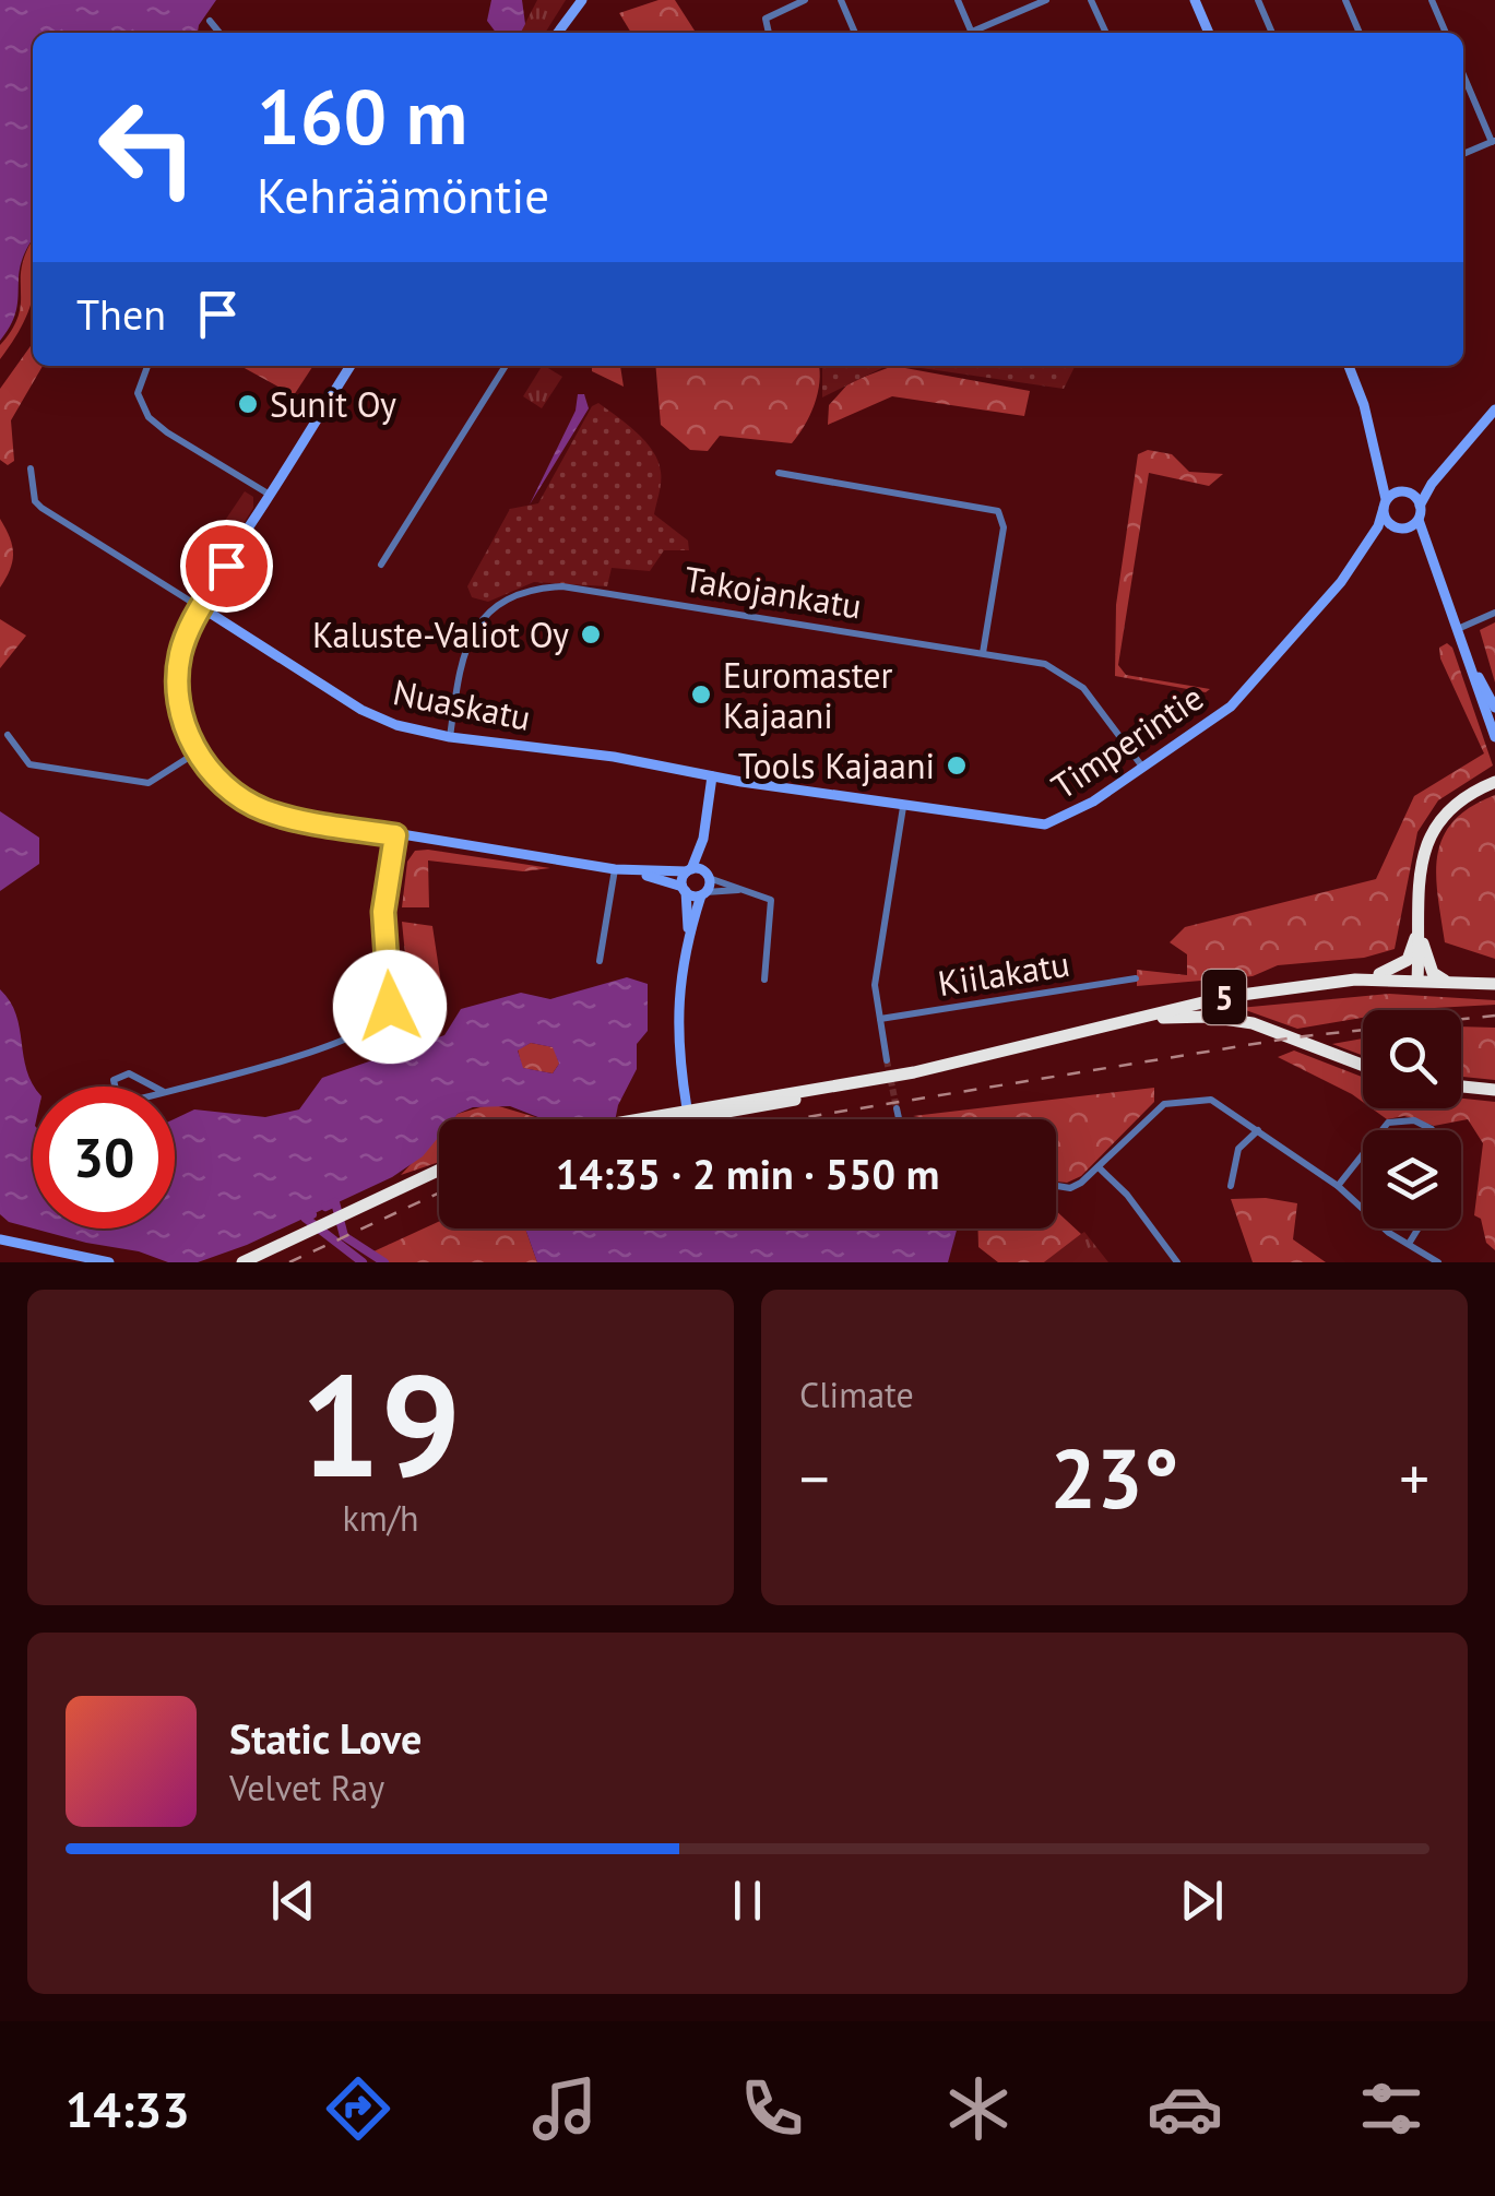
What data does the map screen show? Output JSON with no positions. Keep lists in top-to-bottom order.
{
  "streets": {
    "highway": ["5"],
    "street": [
      "Takojankatu",
      "Nuaskatu",
      "Timperintie",
      "Kiilakatu"
    ]
  },
  "crossings": [
    ["Takojankatu", "Nuaskatu"],
    ["Takojankatu", "Timperintie"],
    ["Nuaskatu", "Timperintie"]
  ],
  "places": [
    "Sunit Oy",
    "Kaluste-Valiot Oy",
    "Euromaster Kajaani",
    "Tools Kajaani"
  ],
  "page": {
    "turn": ["160 m", "Kehräämöntie"],
    "then": "Then",
    "limit": "30",
    "trip": "14:35 · 2 min · 550 m",
    "tile": [
      ["19", "km/h"],
      "Climate"
    ],
    "heat": ["−", "23°", "+"],
    "song": ["Static Love", "Velvet Ray"],
    "tabs": "14:33"
  }
}
